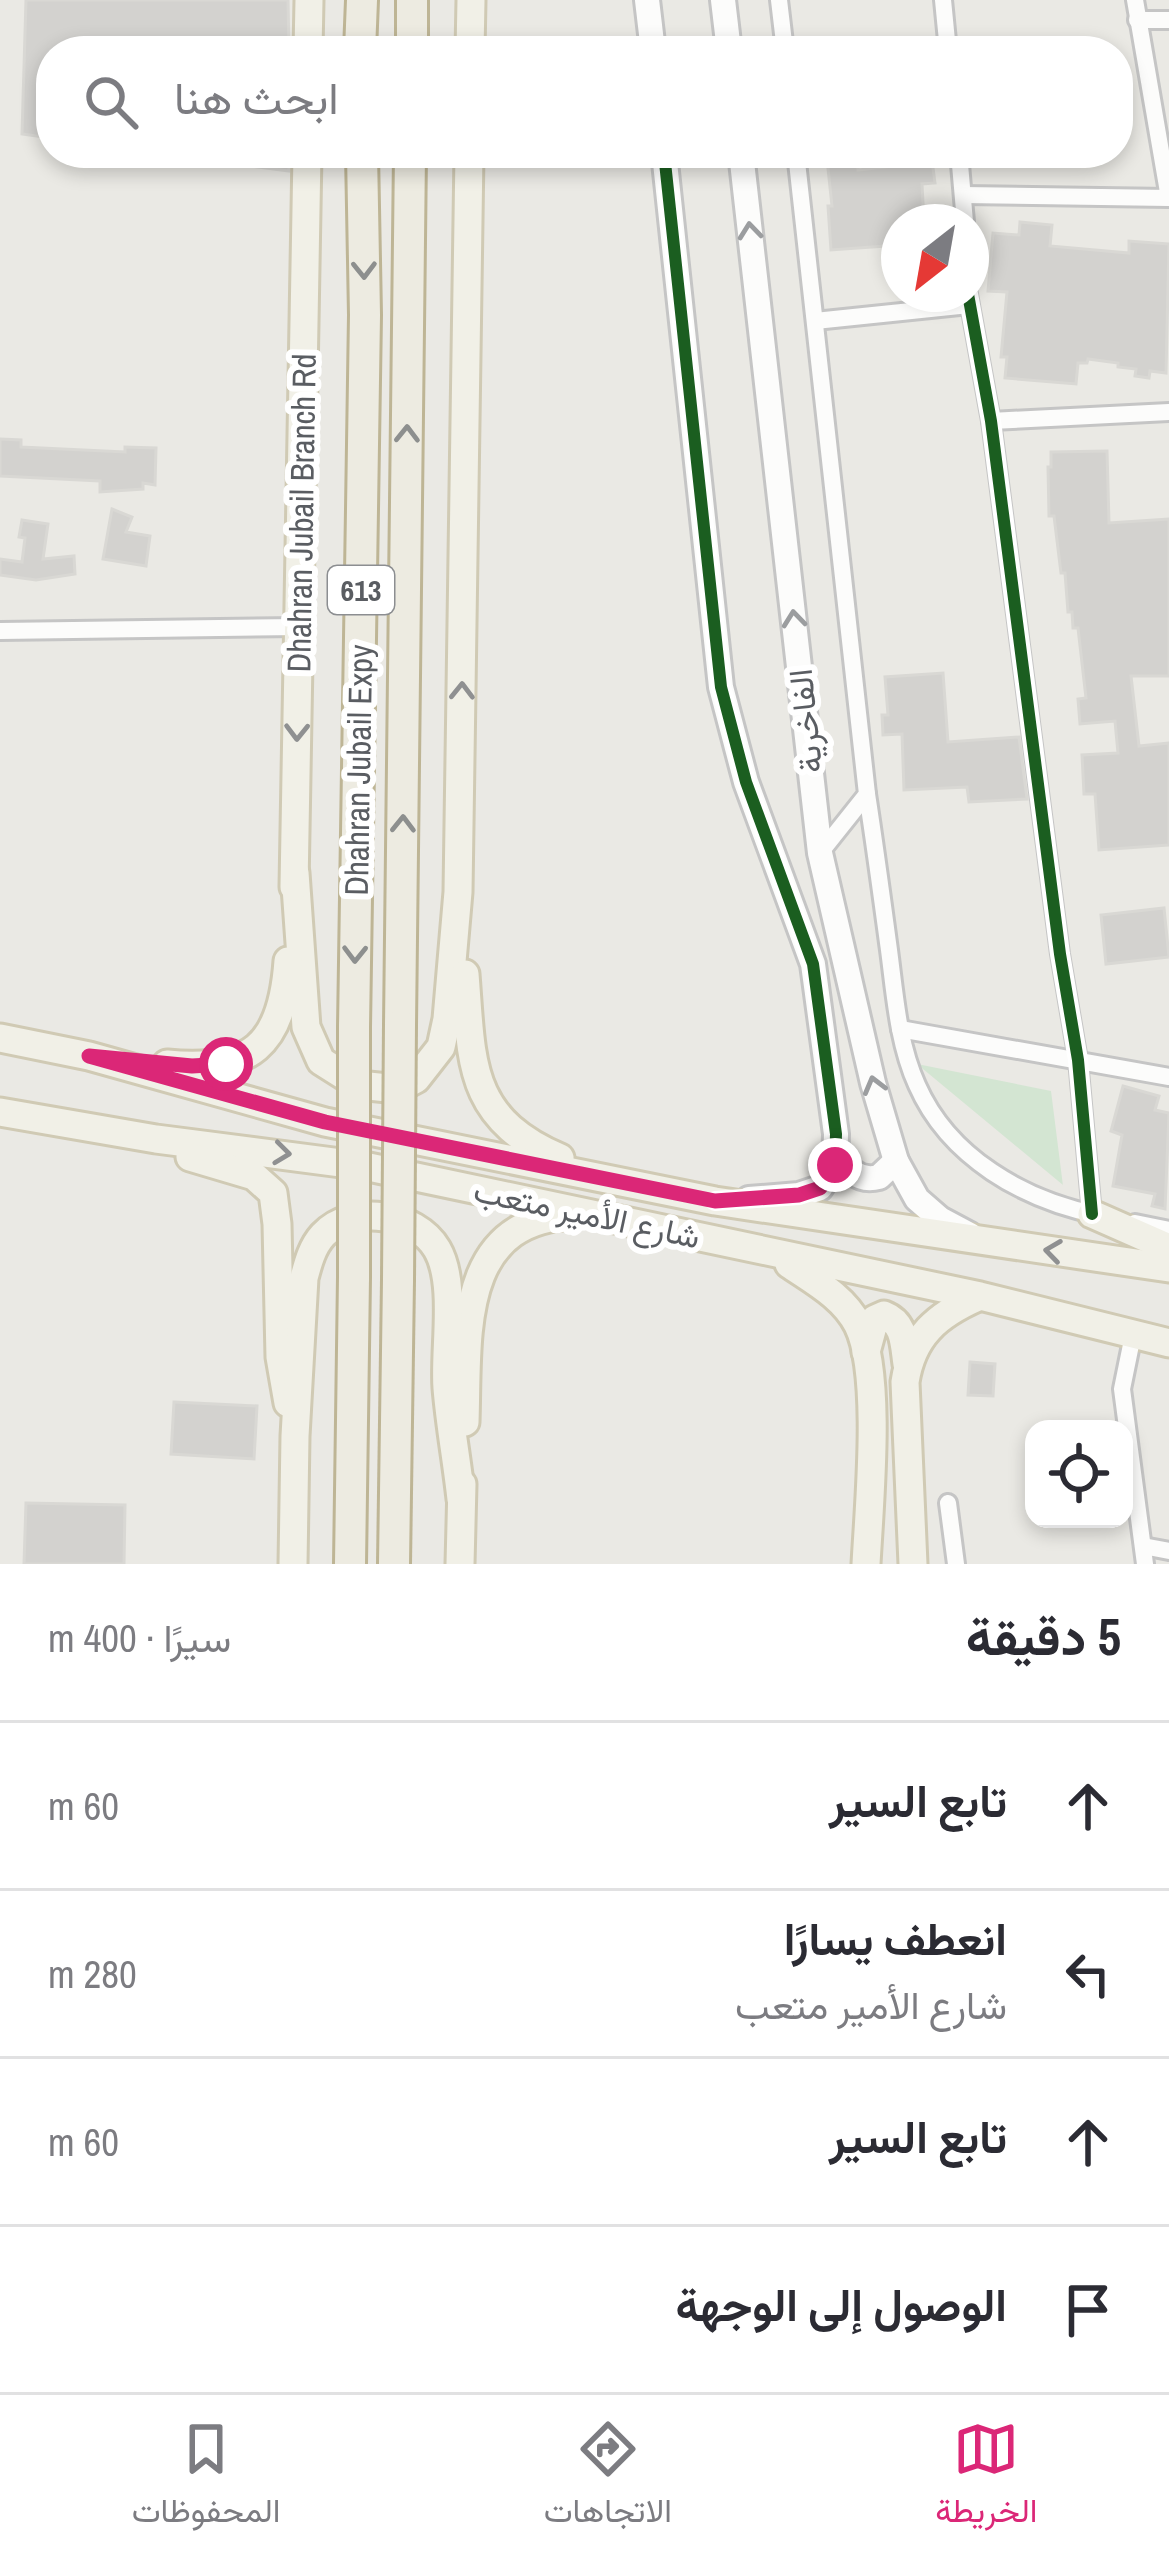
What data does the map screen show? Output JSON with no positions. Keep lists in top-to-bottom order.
{
  "streets": {
    "highway": ["613", "Dhahran Jubail Expy"],
    "main road": ["Dhahran Jubail Branch Rd", "شارع الأمير متعب"],
    "street": ["الفاخرية"]
  },
  "crossings": [
    ["الفاخرية", "شارع الأمير متعب"]
  ],
  "north": "bottom left",
  "page": {
    "search": "ابحث هنا",
    "heading": ["5 دقيقة", "سيرًا · 400 m"],
    "list": [
      ["تابع السير", "60 m"],
      ["انعطف يسارًا", "شارع الأمير متعب", "280 m"],
      ["تابع السير", "60 m"],
      "الوصول إلى الوجهة"
    ],
    "nav": ["الخريطة", "الاتجاهات", "المحفوظات"]
  }
}
